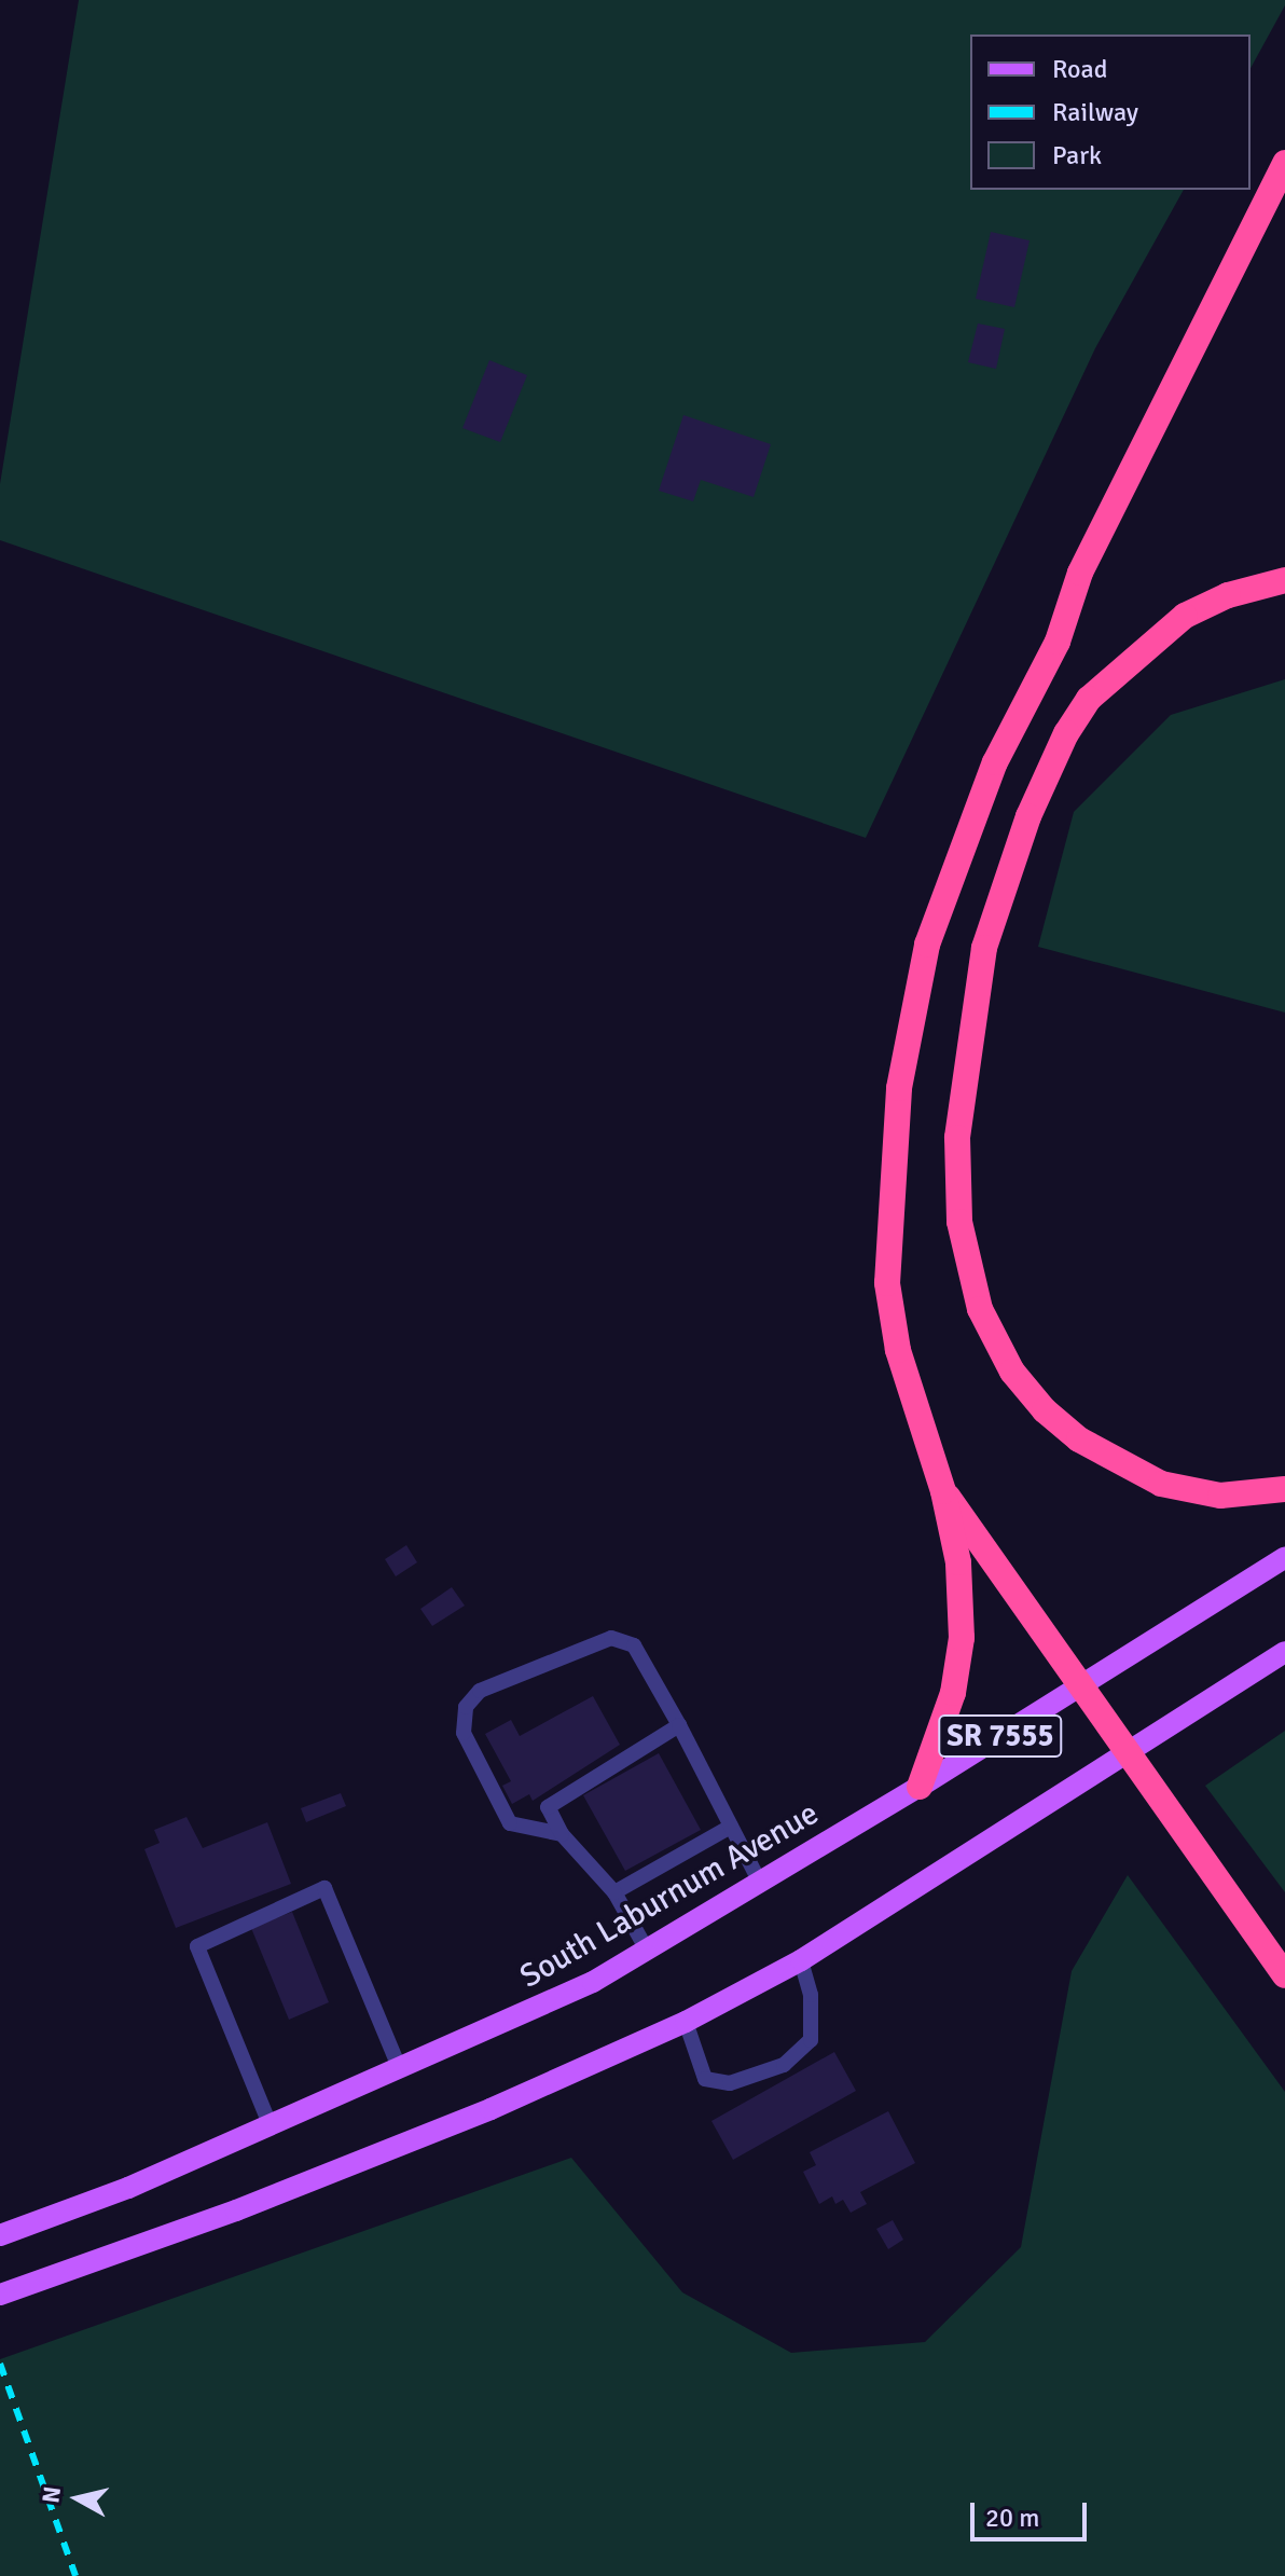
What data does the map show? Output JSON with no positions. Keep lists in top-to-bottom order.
{
  "streets": {
    "main road": ["SR 7555", "South Laburnum Avenue"]
  },
  "legend": ["Road", "Railway", "Park"],
  "scale_bar": "20 m",
  "north": "left"
}
